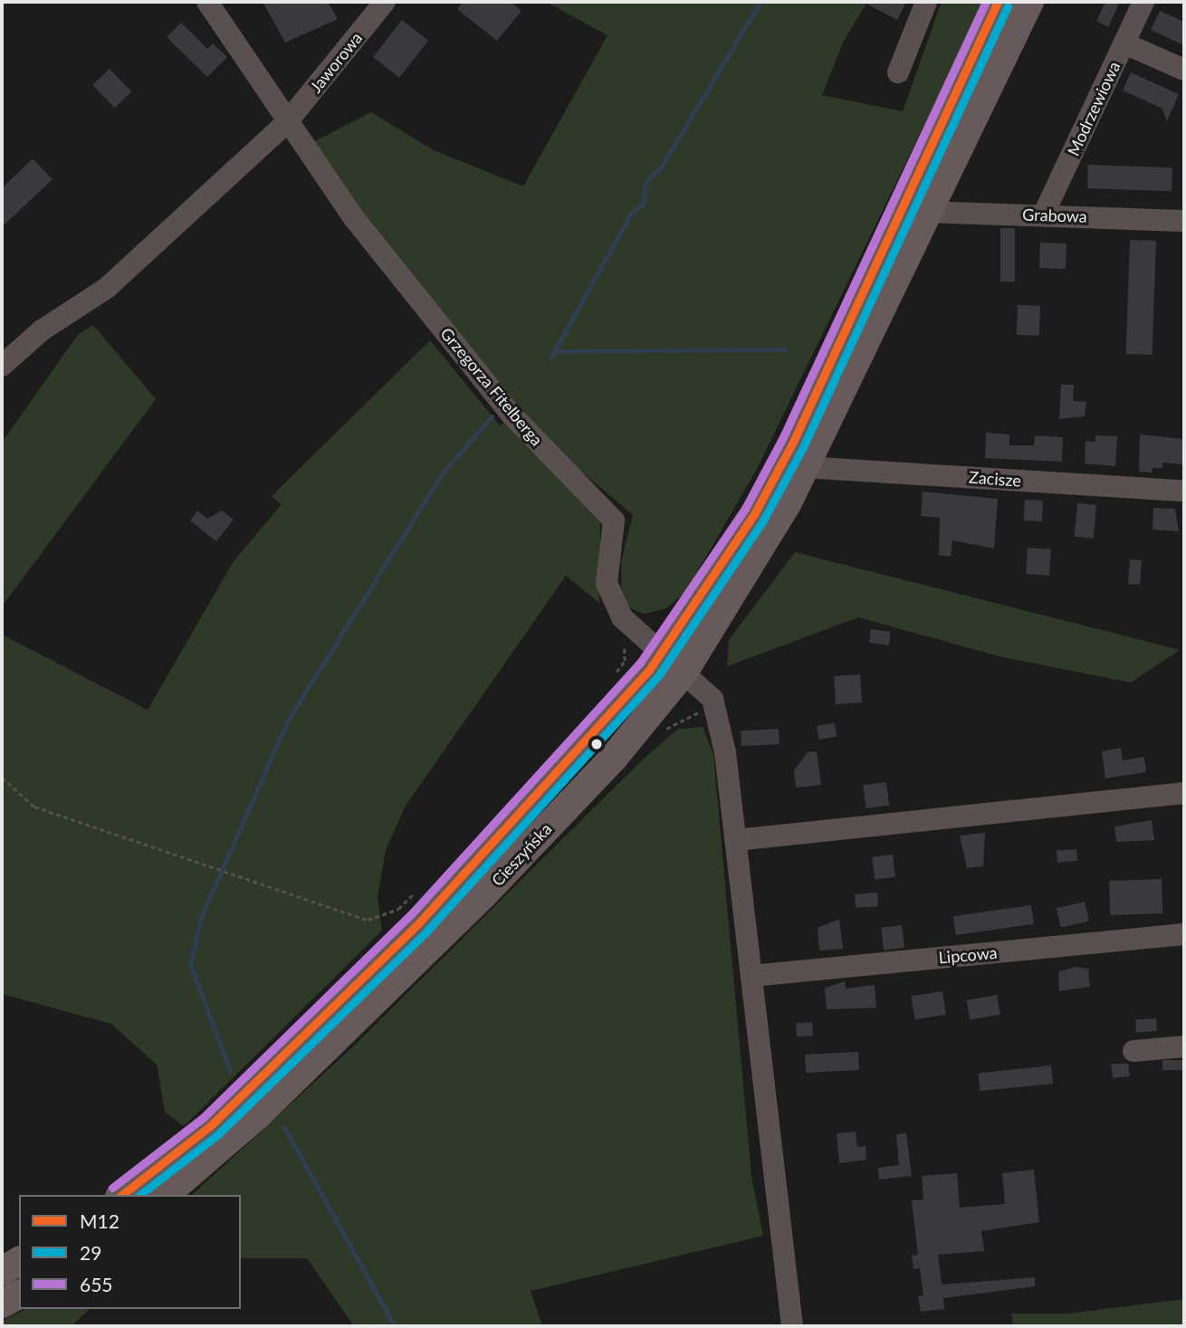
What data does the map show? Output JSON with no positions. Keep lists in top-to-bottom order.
{
  "streets": {
    "main road": ["Cieszyńska"],
    "street": [
      "Jaworowa",
      "Modrzewiowa",
      "Grabowa",
      "Grzegorza Fitelberga",
      "Zacisze",
      "Lipcowa"
    ]
  },
  "crossings": [
    ["Jaworowa", "Grzegorza Fitelberga"],
    ["Modrzewiowa", "Grabowa"],
    ["Grzegorza Fitelberga", "Cieszyńska"],
    ["Zacisze", "Cieszyńska"]
  ],
  "lines": ["transit line M12", "transit line 655", "transit line 29"],
  "legend": ["M12", "29", "655"]
}
